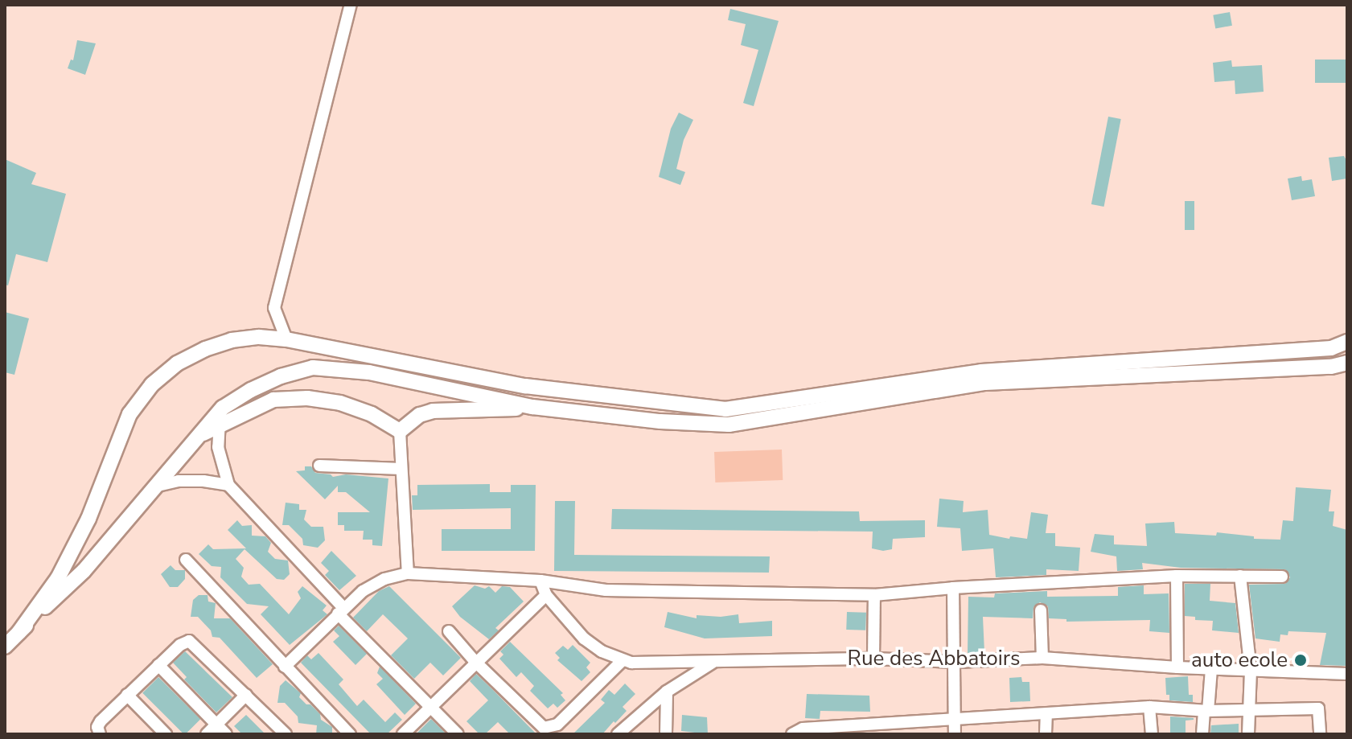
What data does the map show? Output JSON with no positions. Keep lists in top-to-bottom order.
{
  "streets": {
    "street": ["Rue des Abbatoirs"]
  },
  "places": ["auto ecole"]
}
